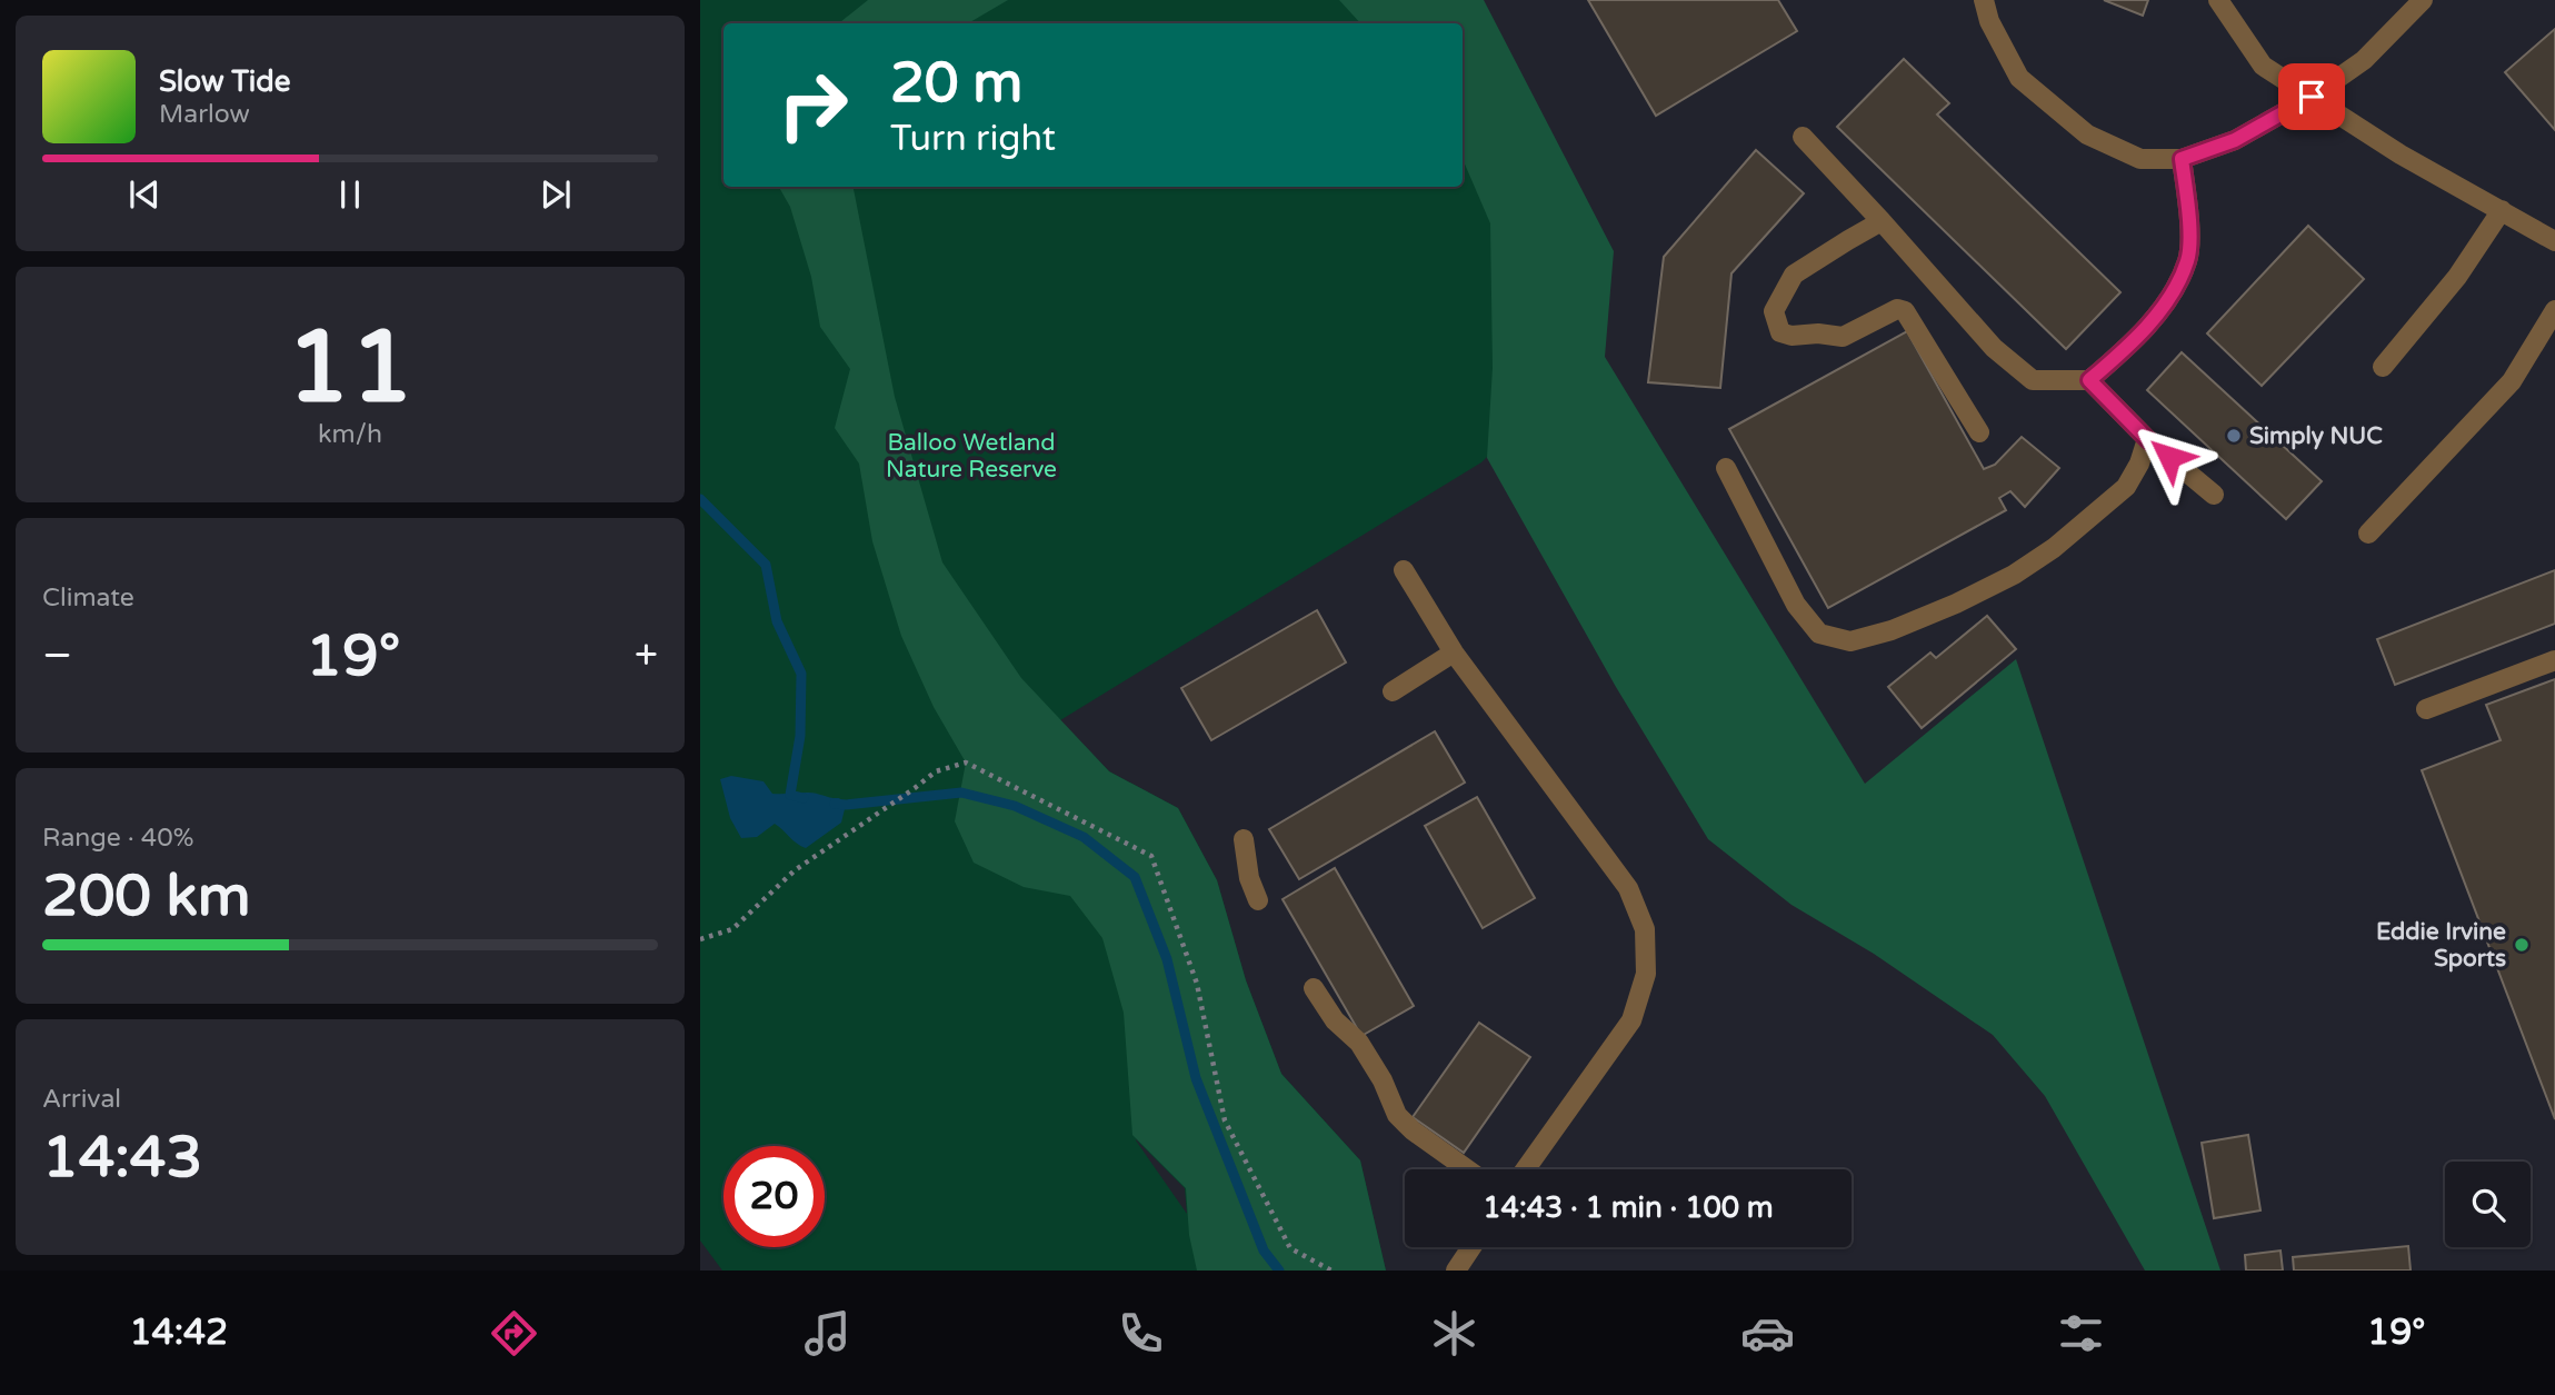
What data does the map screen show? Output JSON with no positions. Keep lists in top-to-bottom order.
{
  "parks": ["Balloo Wetland Nature Reserve"],
  "places": ["Simply NUC", "Eddie Irvine Sports"],
  "page": {
    "turn": ["20 m", "Turn right"],
    "song": ["Slow Tide", "Marlow"],
    "tile": [
      ["11", "km/h"],
      "Climate",
      ["Range · 40%", "200 km"],
      ["Arrival", "14:43"]
    ],
    "heat": ["−", "19°", "+"],
    "limit": "20",
    "trip": "14:43 · 1 min · 100 m",
    "tabs": ["14:42", "19°"]
  }
}
